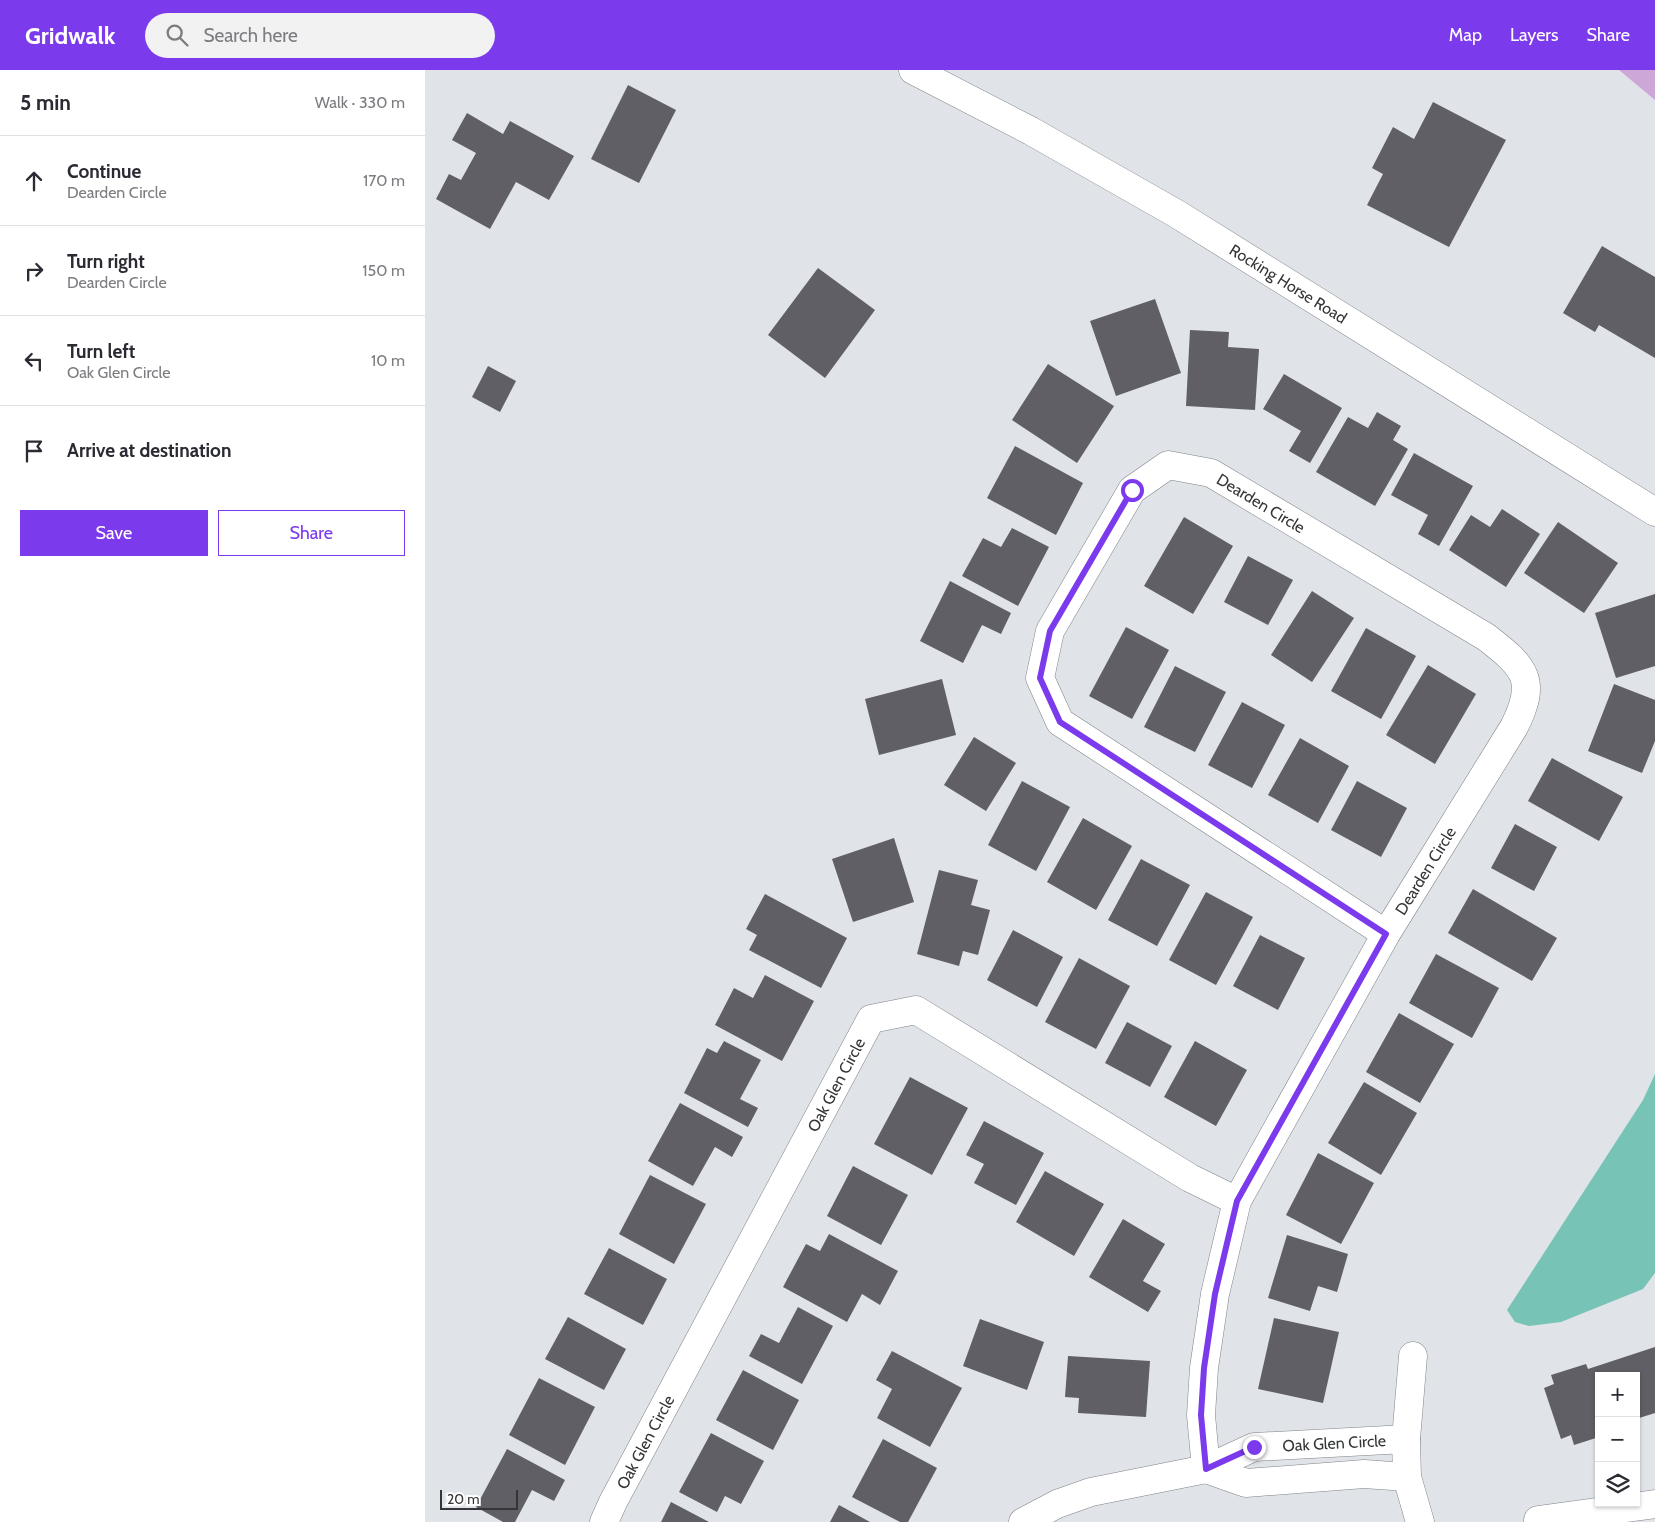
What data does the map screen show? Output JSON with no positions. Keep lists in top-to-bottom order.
{
  "streets": {
    "street": ["Rocking Horse Road", "Dearden Circle", "Oak Glen Circle"]
  },
  "crossings": [
    ["Dearden Circle", "Oak Glen Circle"]
  ],
  "scale_bar": "20 m",
  "page": {
    "header": "Gridwalk",
    "search": "Search here",
    "nav": ["Map", "Layers", "Share"],
    "heading": ["5 min", "Walk · 330 m"],
    "list": [
      ["Continue", "Dearden Circle", "170 m"],
      ["Turn right", "Dearden Circle", "150 m"],
      ["Turn left", "Oak Glen Circle", "10 m"],
      "Arrive at destination"
    ],
    "buttons": ["Save", "Share"],
    "map_buttons": ["+", "−"],
    "scale": "20 m"
  }
}
